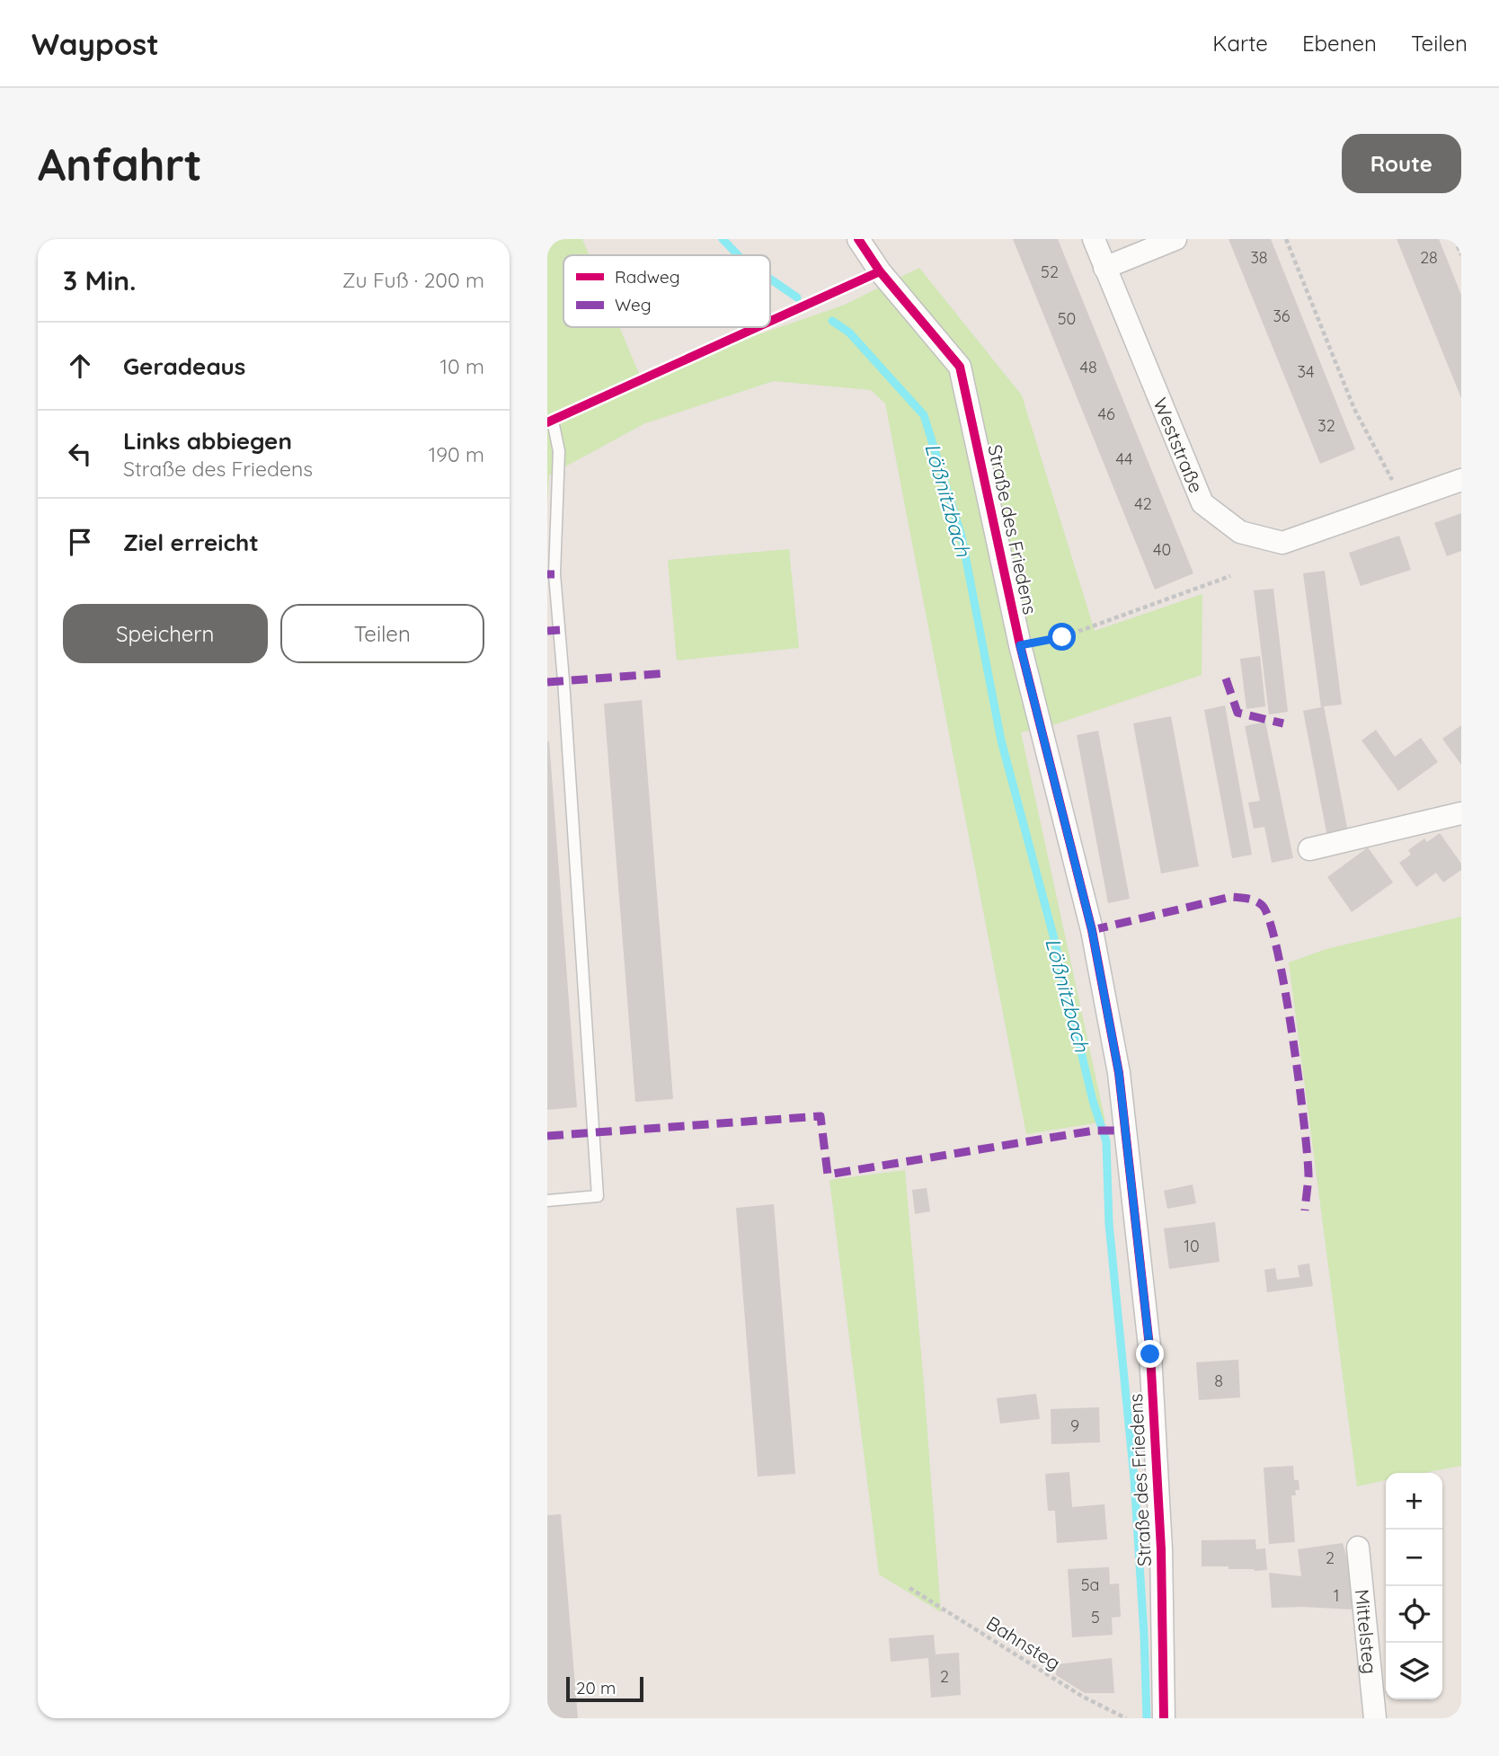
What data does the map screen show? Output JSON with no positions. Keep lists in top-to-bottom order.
{
  "streets": {
    "street": ["Weststraße", "Straße des Friedens", "Mittelsteg"],
    "path": ["Bahnsteg"]
  },
  "water": ["Lößnitzbach"],
  "house_numbers": [
    "38",
    "28",
    "52",
    "36",
    "50",
    "48",
    "34",
    "46",
    "32",
    "44",
    "42",
    "40",
    "10",
    "8",
    "9",
    "2",
    "5a",
    "1",
    "5",
    "2"
  ],
  "legend": ["Radweg", "Weg"],
  "scale_bar": "20 m",
  "page": {
    "header": "Waypost",
    "nav": ["Karte", "Ebenen", "Teilen"],
    "buttons": [
      "Route",
      ["Speichern", "Teilen"]
    ],
    "title": "Anfahrt",
    "heading": ["3 Min.", "Zu Fuß · 200 m"],
    "list": [
      ["Geradeaus", "10 m"],
      ["Links abbiegen", "Straße des Friedens", "190 m"],
      "Ziel erreicht"
    ],
    "map_buttons": ["+", "−"],
    "scale": "20 m"
  }
}
